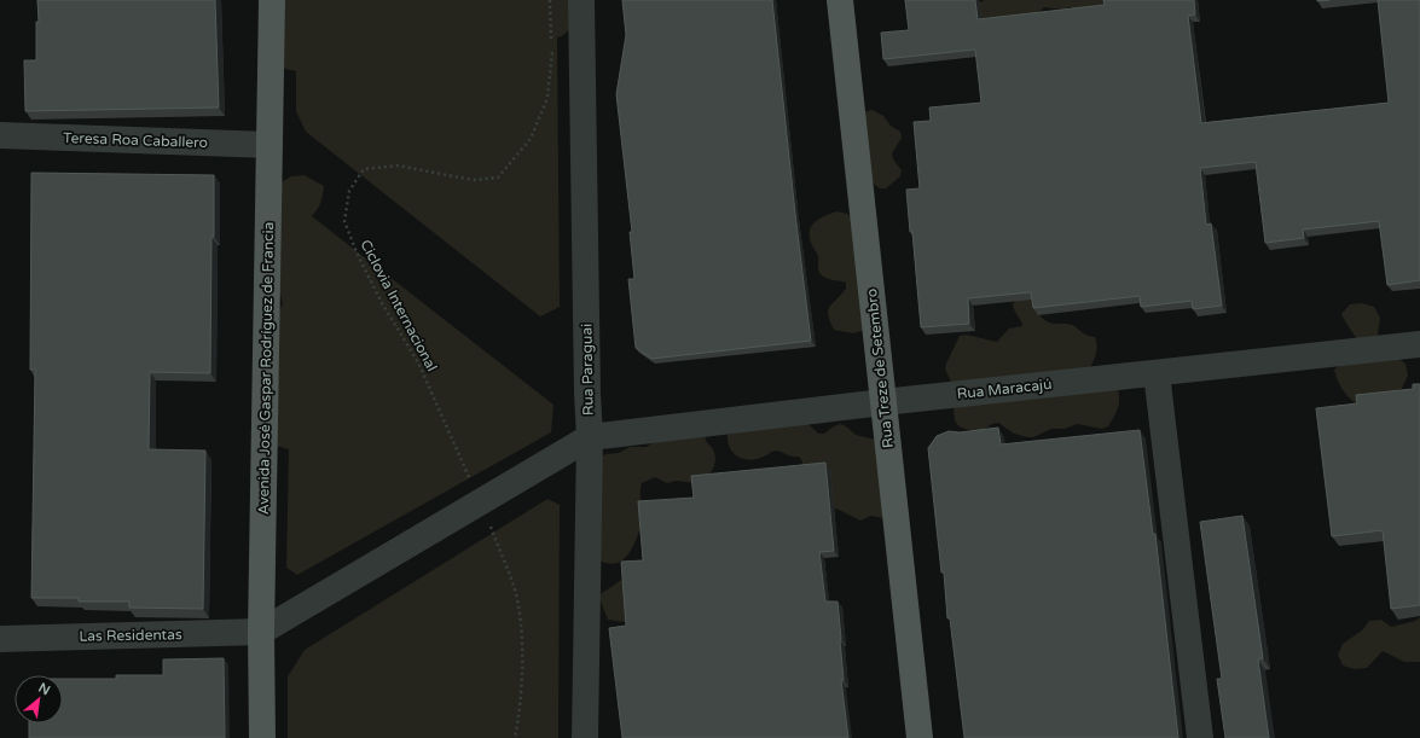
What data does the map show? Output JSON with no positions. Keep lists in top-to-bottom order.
{
  "streets": {
    "main road": ["Avenida José Gaspar Rodríguez de Francia", "Rua Treze de Setembro"],
    "street": [
      "Teresa Roa Caballero",
      "Rua Paraguai",
      "Rua Maracajú",
      "Las Residentas"
    ],
    "path": ["Ciclovia Internacional"]
  },
  "crossings": [
    ["Teresa Roa Caballero", "Avenida José Gaspar Rodríguez de Francia"],
    ["Avenida José Gaspar Rodríguez de Francia", "Las Residentas"],
    ["Rua Treze de Setembro", "Rua Maracajú"],
    ["Rua Paraguai", "Rua Maracajú"]
  ],
  "north": "top right"
}
